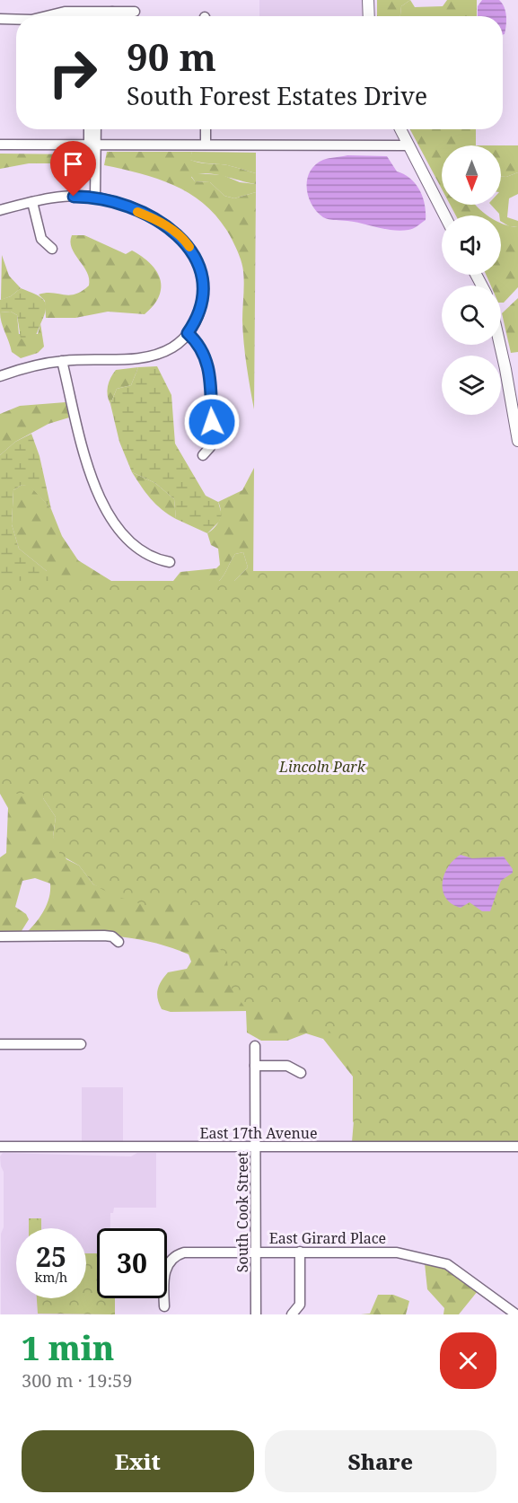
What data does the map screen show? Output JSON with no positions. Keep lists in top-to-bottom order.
{
  "streets": {
    "street": ["East 17th Avenue", "South Cook Street", "East Girard Place"]
  },
  "crossings": [
    ["East 17th Avenue", "South Cook Street"],
    ["South Cook Street", "East Girard Place"]
  ],
  "parks": ["Lincoln Park"],
  "north": "bottom",
  "page": {
    "turn": ["90 m", "South Forest Estates Drive"],
    "speed": "25 km/h",
    "limit": "30",
    "heading": ["1 min", "300 m · 19:59"],
    "buttons": ["Exit", "Share"]
  }
}
